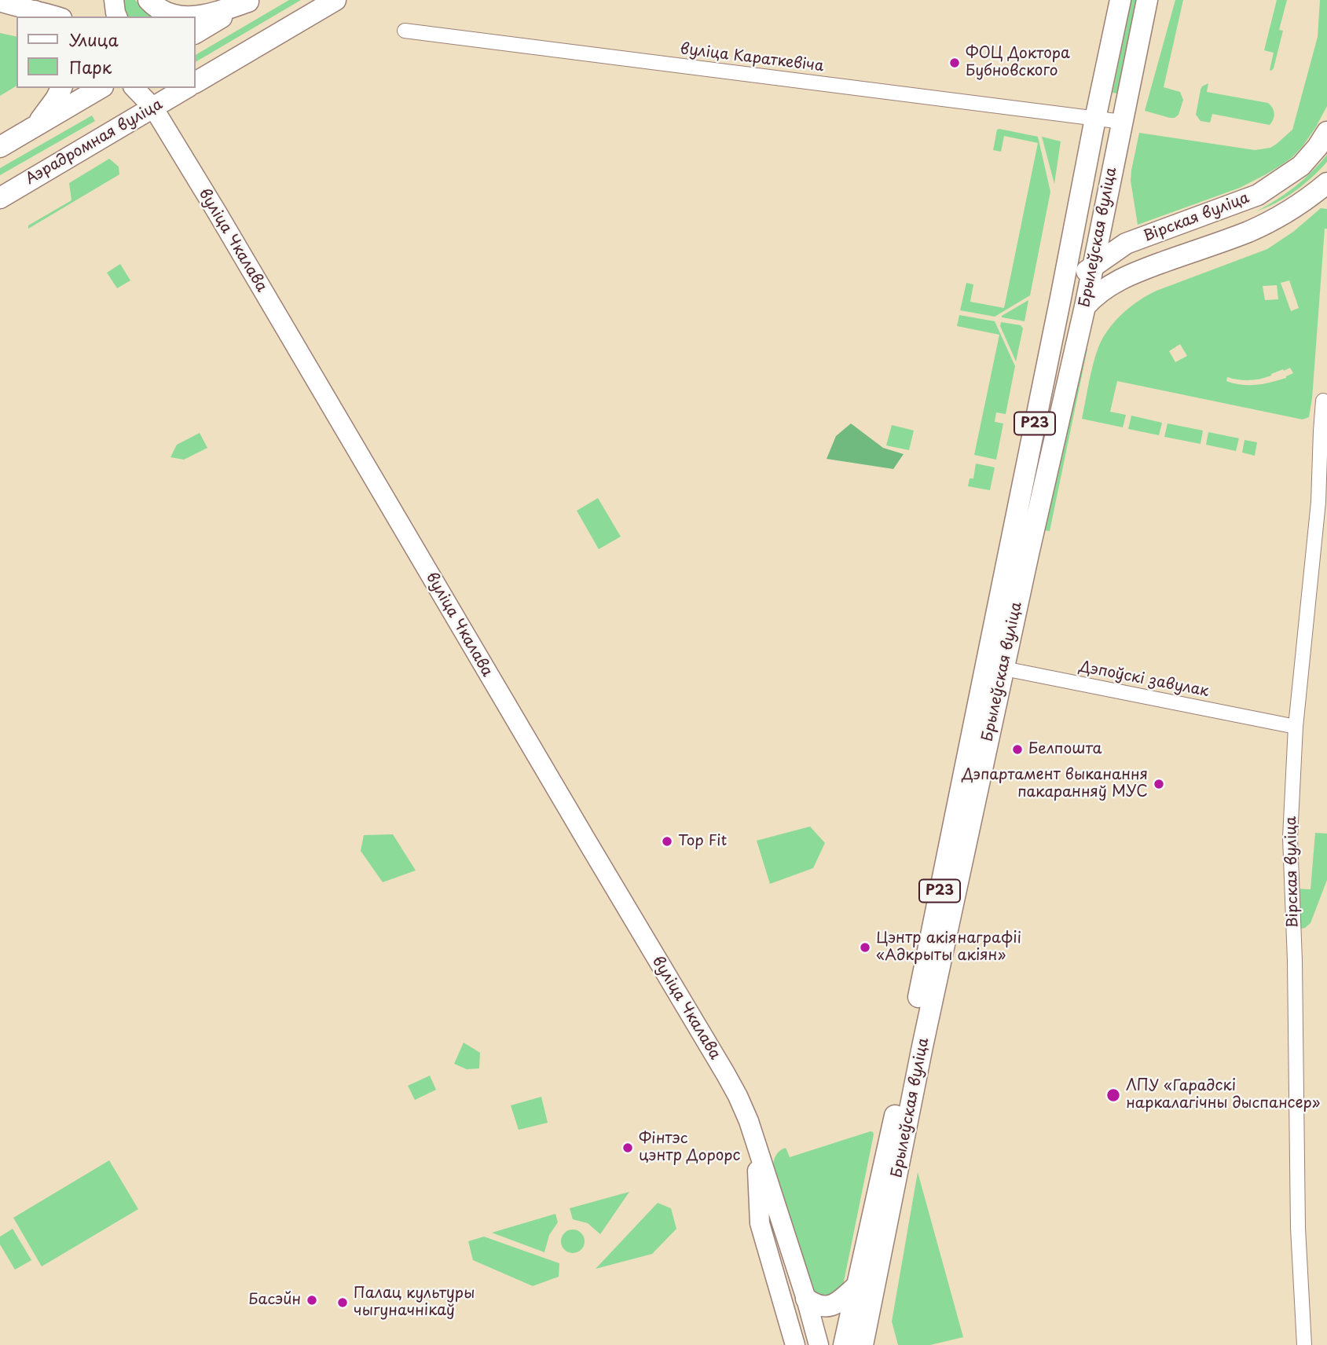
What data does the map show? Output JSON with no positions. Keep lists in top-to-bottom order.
{
  "streets": {
    "main road": [
      "Аэрадромная вуліца",
      "Вірская вуліца",
      "Брылеўская вуліца",
      "вуліца Чкалава",
      "Р23"
    ],
    "street": ["вуліца Караткевіча", "Дэпоўскі завулак"]
  },
  "crossings": [
    ["вуліца Караткевіча", "Брылеўская вуліца"],
    ["Аэрадромная вуліца", "вуліца Чкалава"],
    ["Вірская вуліца", "Брылеўская вуліца"],
    ["Вірская вуліца", "Дэпоўскі завулак"],
    ["Брылеўская вуліца", "Дэпоўскі завулак"]
  ],
  "places": [
    "ФОЦ Доктора Бубновского",
    "Белпошта",
    "Дэпартамент выканання пакаранняў МУС",
    "Top Fit",
    "Цэнтр акіянаграфіі «Адкрыты акіян»",
    "ЛПУ «Гарадскі наркалагічны дыспансер»",
    "Фінтэс цэнтр Дорорс",
    "Басэйн",
    "Палац культуры чыгуначнікаў"
  ],
  "legend": ["Улица", "Парк"]
}
